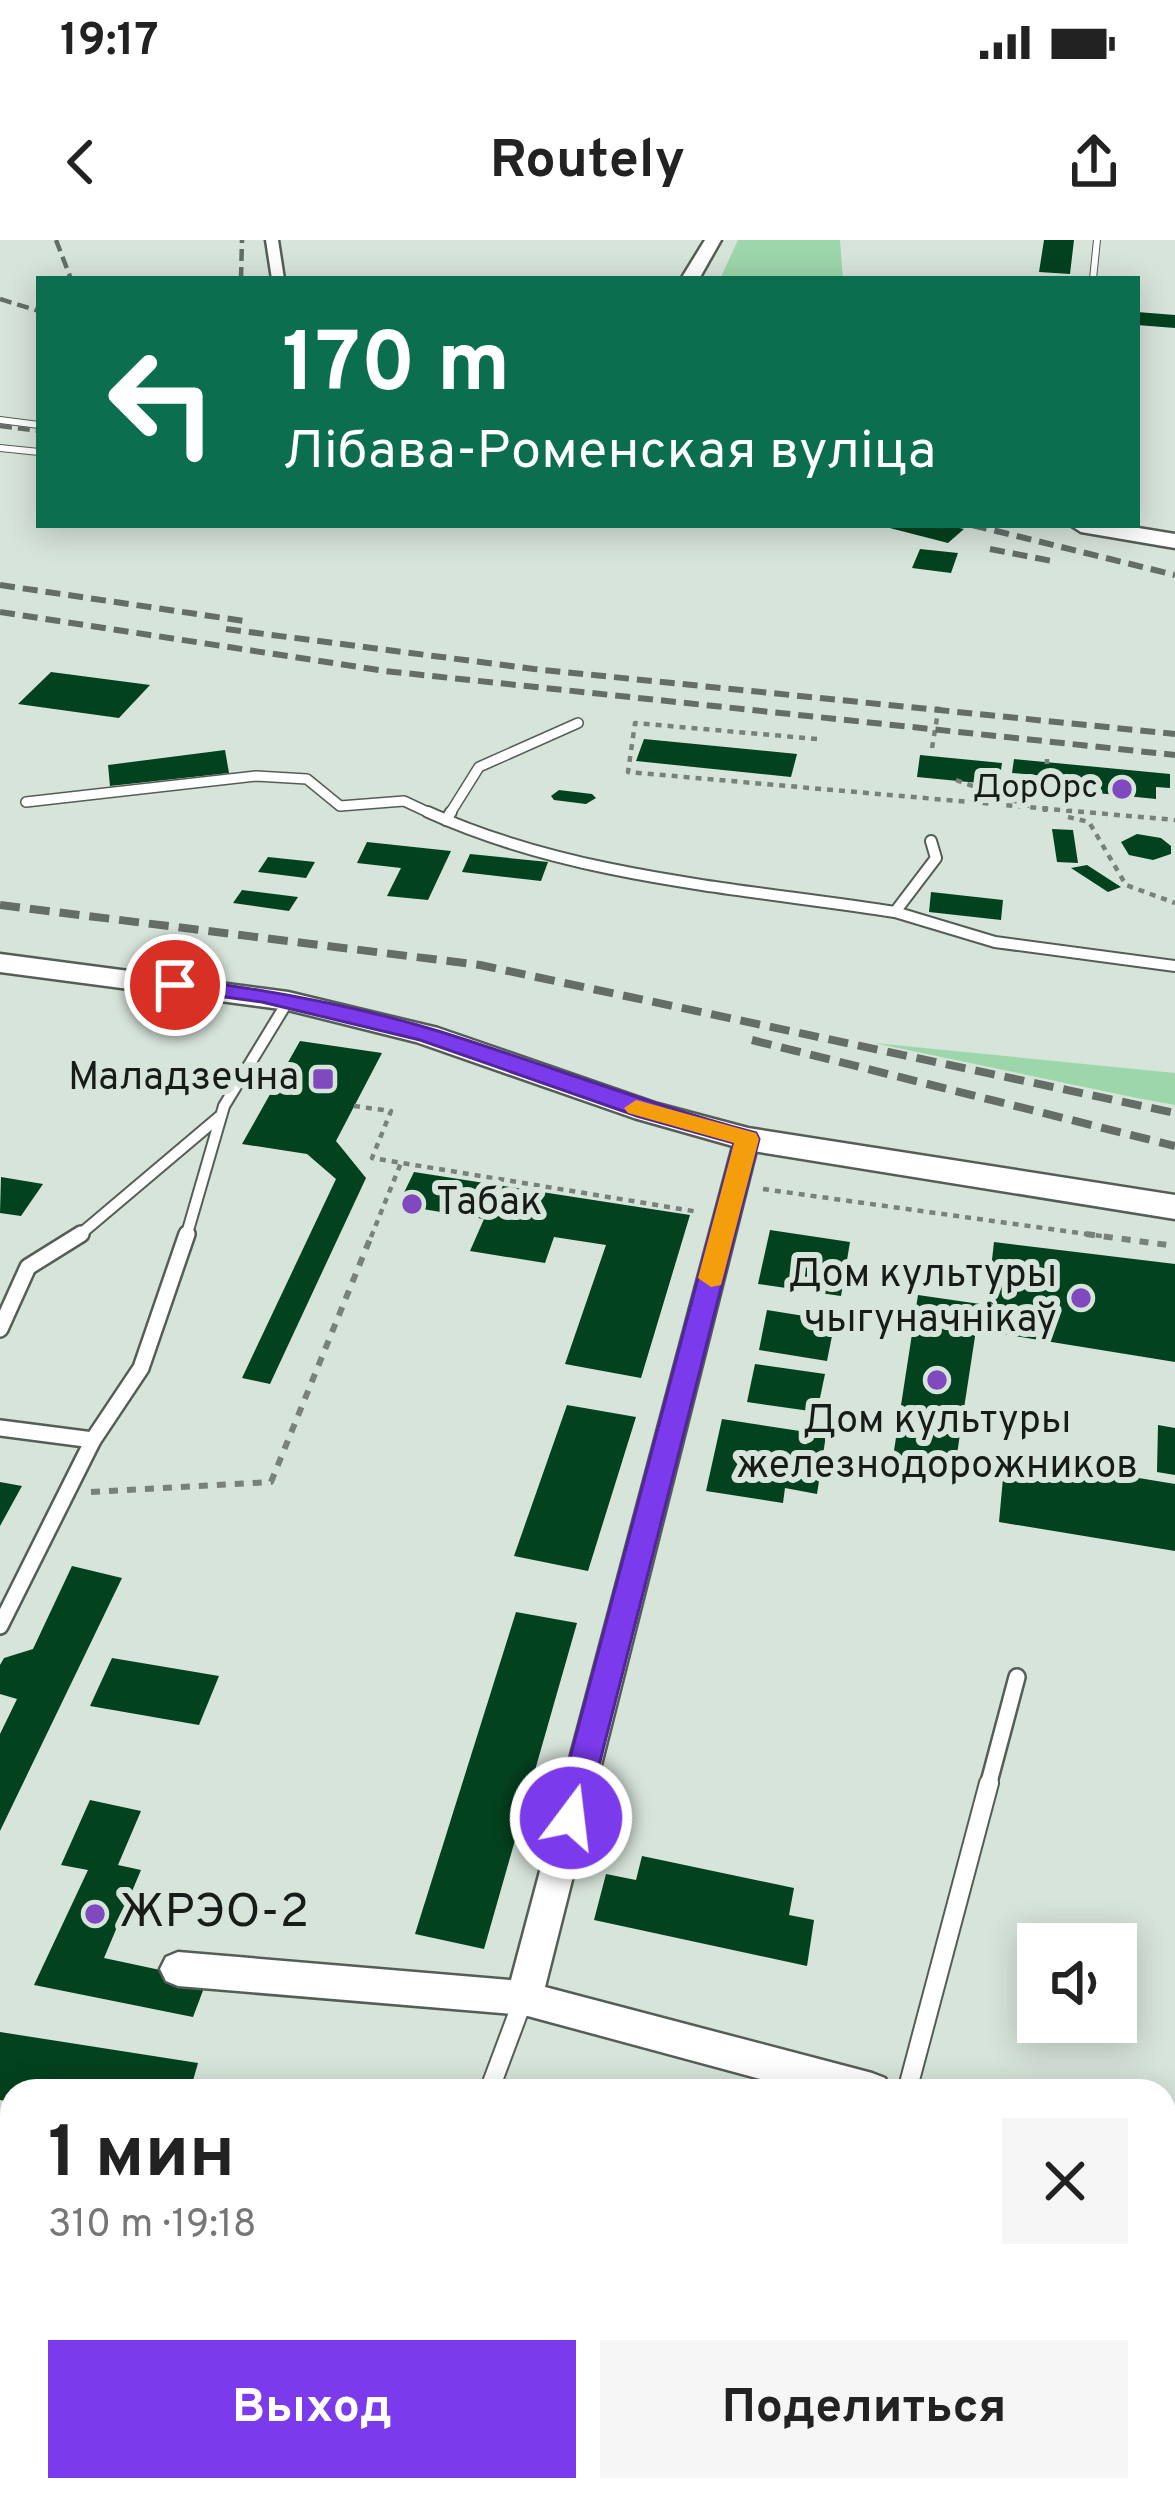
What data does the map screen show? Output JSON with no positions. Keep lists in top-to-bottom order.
{
  "places": {
    "other": [
      "ДорОрс",
      "Табак",
      "Дом культуры чыгуначнікаў",
      "Дом культуры железнодорожников",
      "ЖРЭО-2"
    ],
    "transit": ["Маладзечна"]
  },
  "page": {
    "status": "19:17",
    "header": "Routely",
    "turn": ["170 m", "Лібава-Роменская вуліца"],
    "heading": ["1 мин", "310 m · 19:18"],
    "buttons": ["Выход", "Поделиться"]
  }
}
